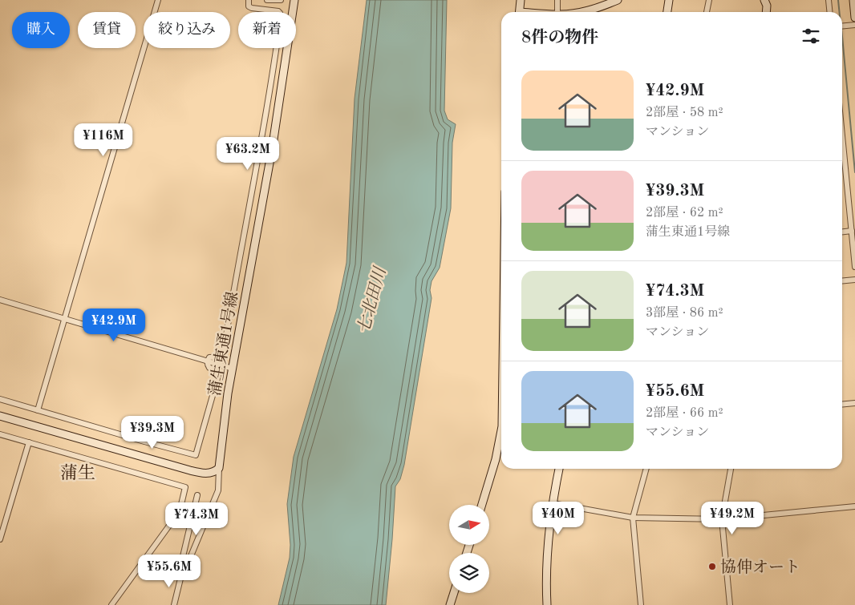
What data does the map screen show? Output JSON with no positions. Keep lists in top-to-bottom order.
{
  "streets": {
    "street": ["蒲生東通1号線"]
  },
  "districts": ["蒲生"],
  "water": ["七北田川"],
  "places": ["協伸オート"],
  "north": "right",
  "page": {
    "chip": [
      "購入",
      "賃貸",
      "絞り込み",
      "新着"
    ],
    "heading": "8件の物件",
    "list": [
      {
        "name": "¥42.9M",
        "note": "2部屋 · 58 m² · マンション"
      },
      {
        "name": "¥39.3M",
        "note": "2部屋 · 62 m² · 蒲生東通1号線"
      },
      {
        "name": "¥74.3M",
        "note": "3部屋 · 86 m² · マンション"
      },
      {
        "name": "¥55.6M",
        "note": "2部屋 · 66 m² · マンション"
      }
    ],
    "price": [
      "¥116M",
      "¥63.2M",
      "¥42.9M",
      "¥39.3M",
      "¥40M",
      "¥49.2M",
      "¥74.3M",
      "¥55.6M"
    ]
  }
}
